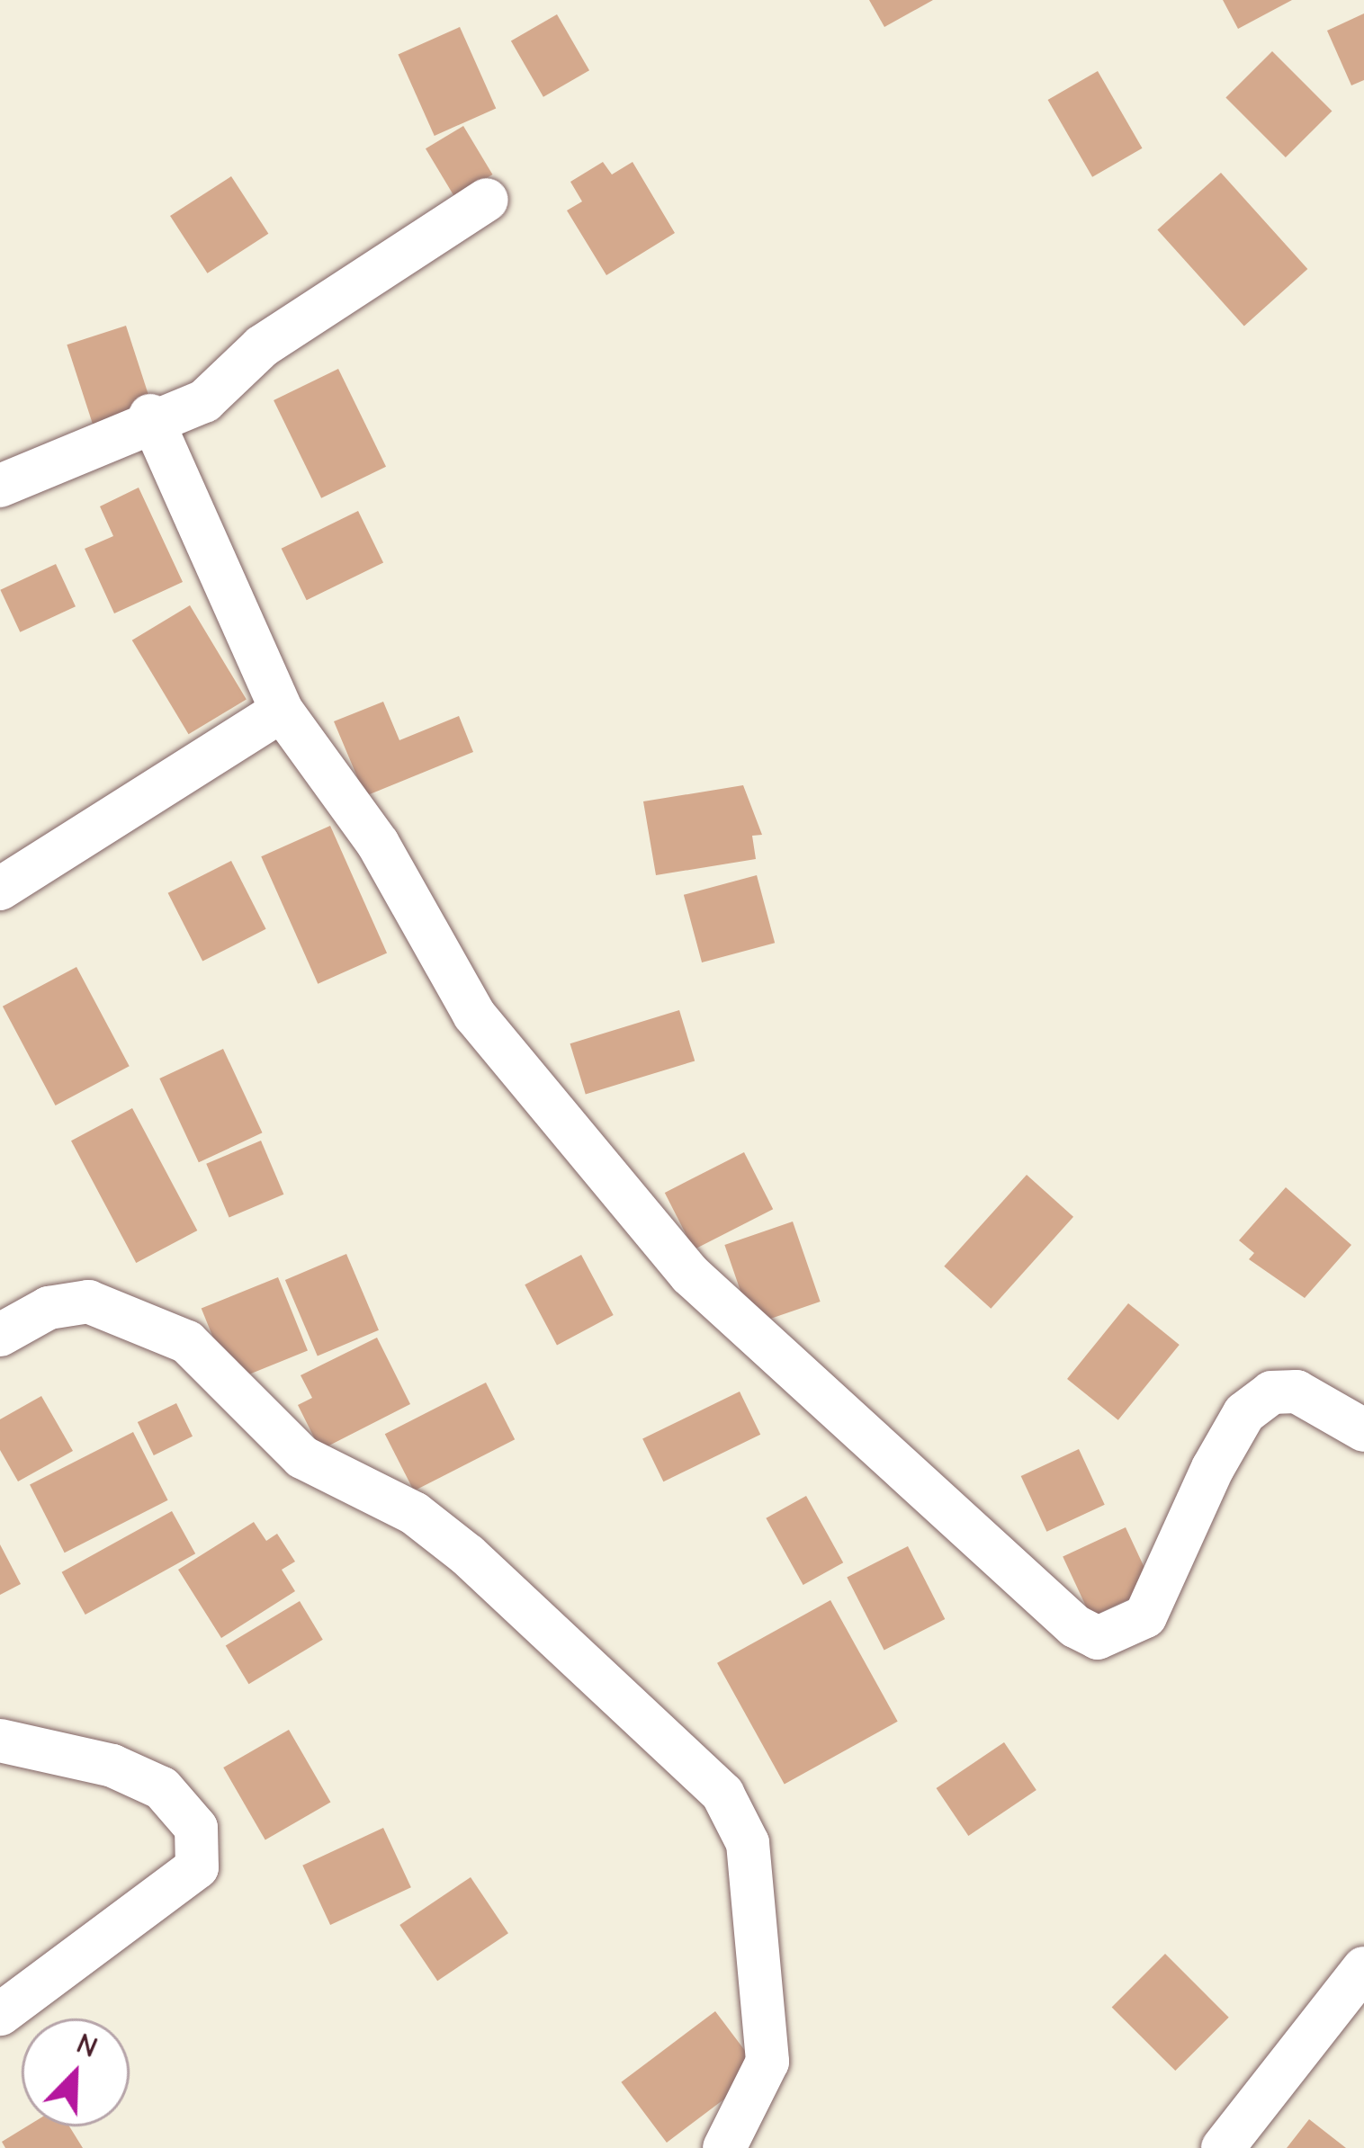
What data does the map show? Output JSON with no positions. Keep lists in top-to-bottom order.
{
  "north": "top right"
}
